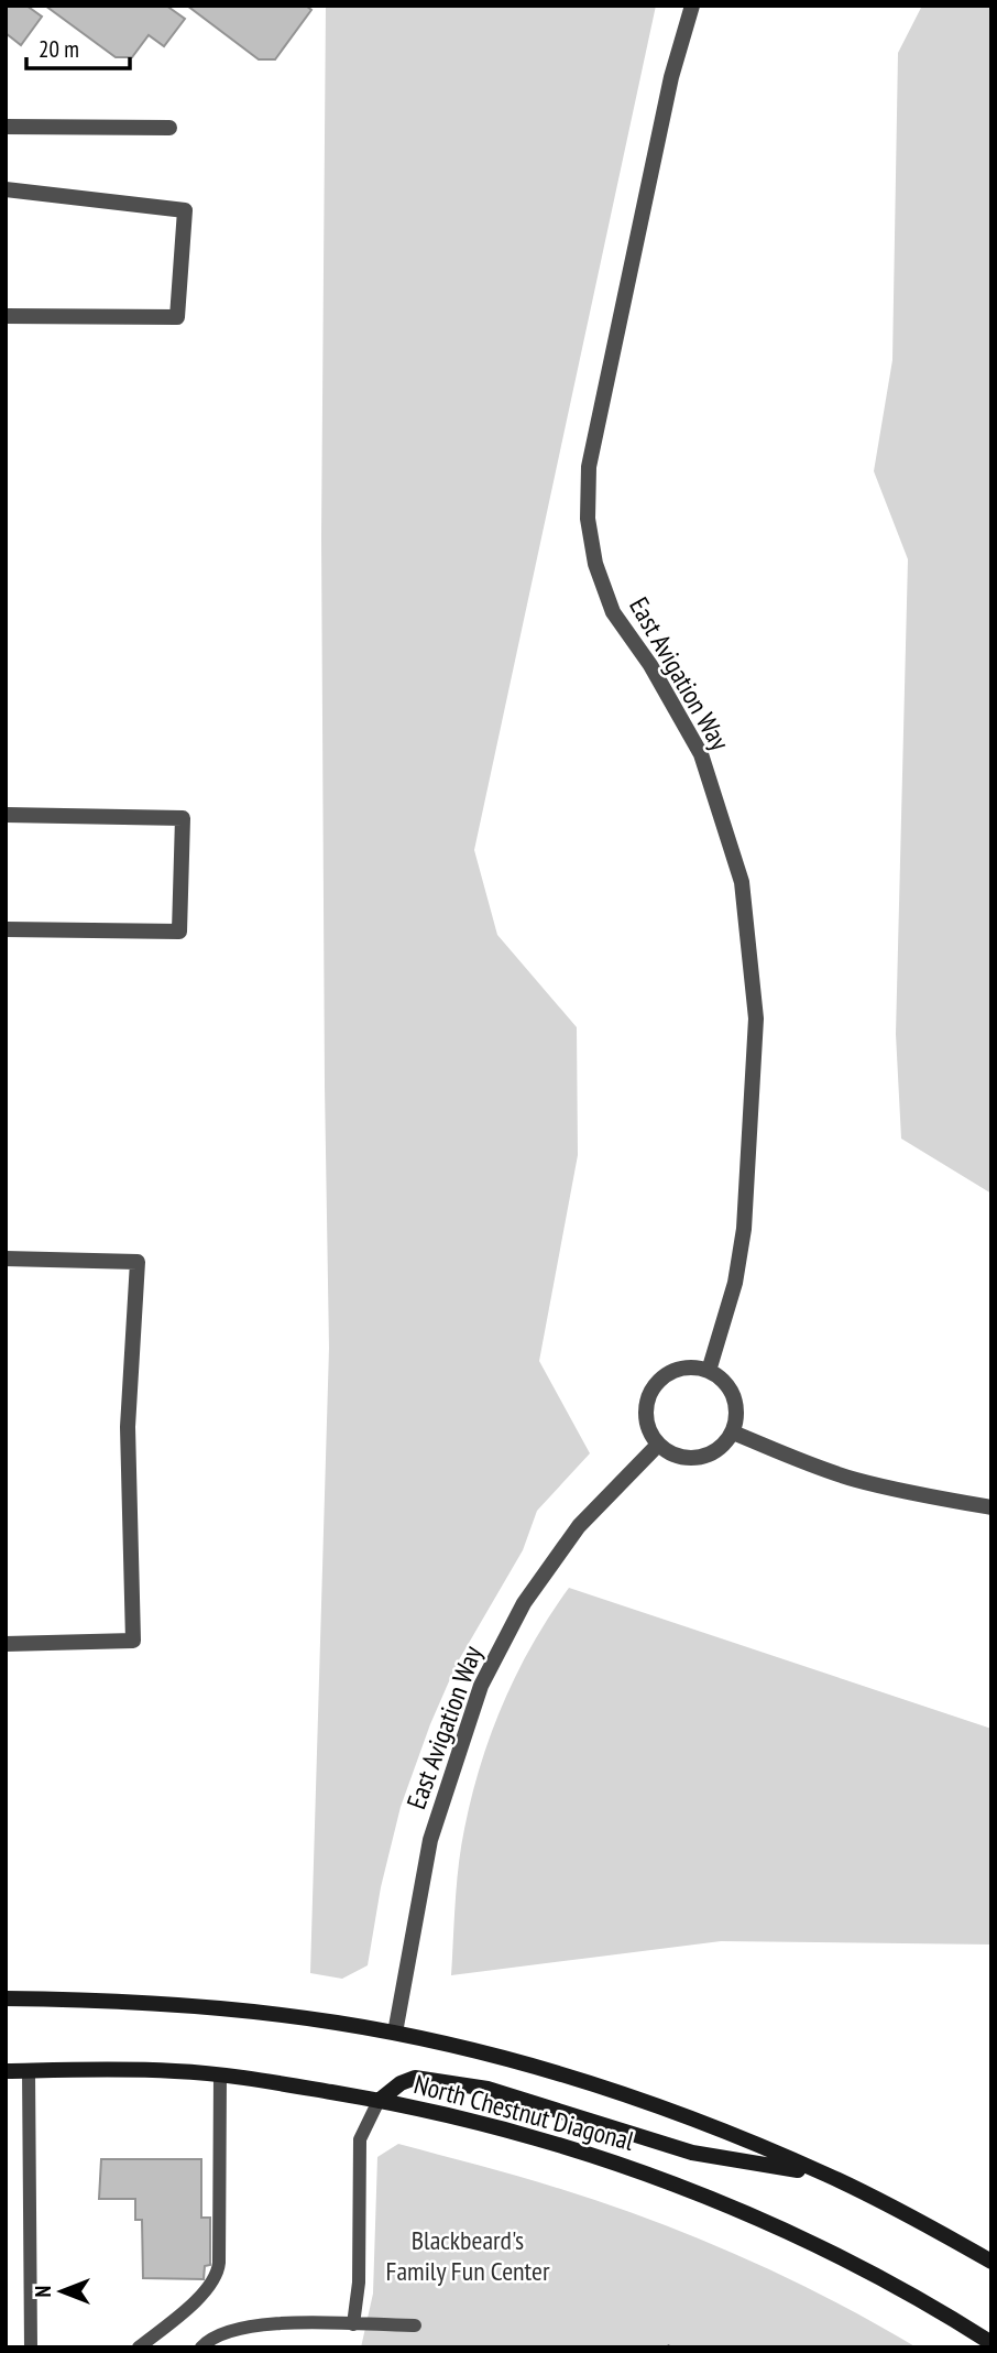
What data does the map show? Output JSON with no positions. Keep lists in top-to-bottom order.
{
  "streets": {
    "main road": ["North Chestnut Diagonal"],
    "street": ["East Avigation Way"]
  },
  "crossings": [
    ["East Avigation Way", "North Chestnut Diagonal"]
  ],
  "parks": ["Blackbeard's Family Fun Center"],
  "scale_bar": "20 m",
  "north": "left"
}
